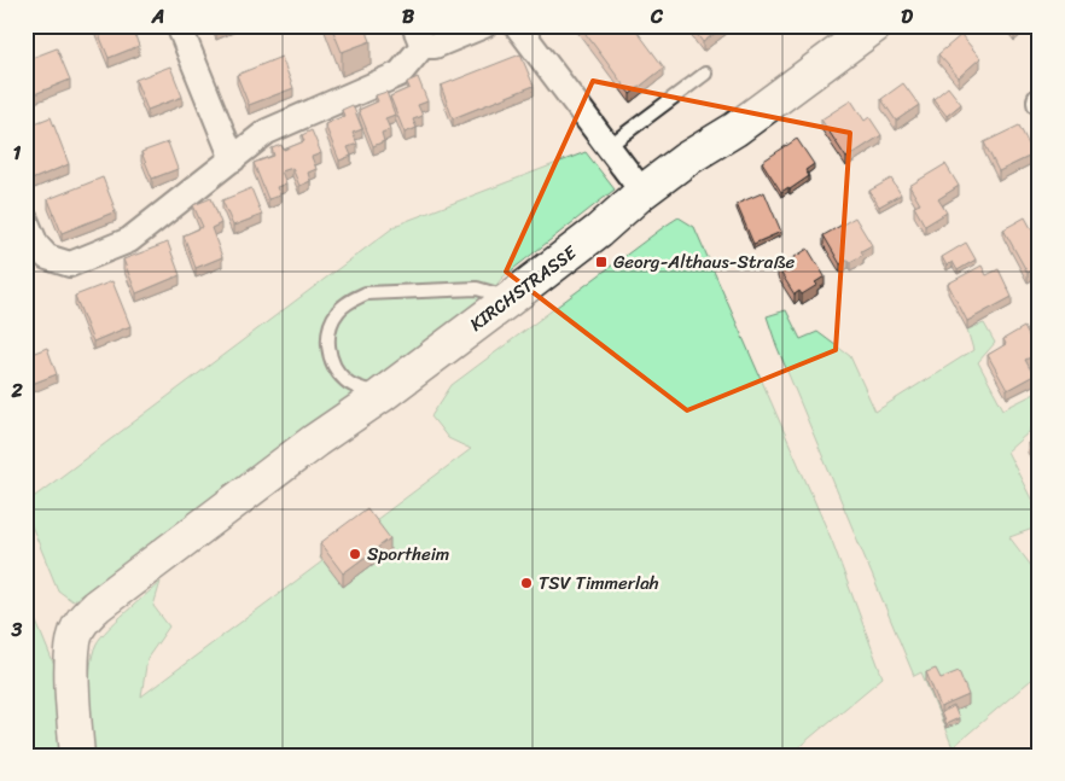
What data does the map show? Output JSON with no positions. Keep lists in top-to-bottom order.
{
  "streets": {
    "street": ["KIRCHSTRASSE"]
  },
  "places": {
    "transit": ["Georg-Althaus-Straße"],
    "other": ["Sportheim", "TSV Timmerlah"]
  },
  "grid": {
    "columns": [
      "A",
      "B",
      "C",
      "D"
    ],
    "rows": ["1", "2", "3"]
  }
}
